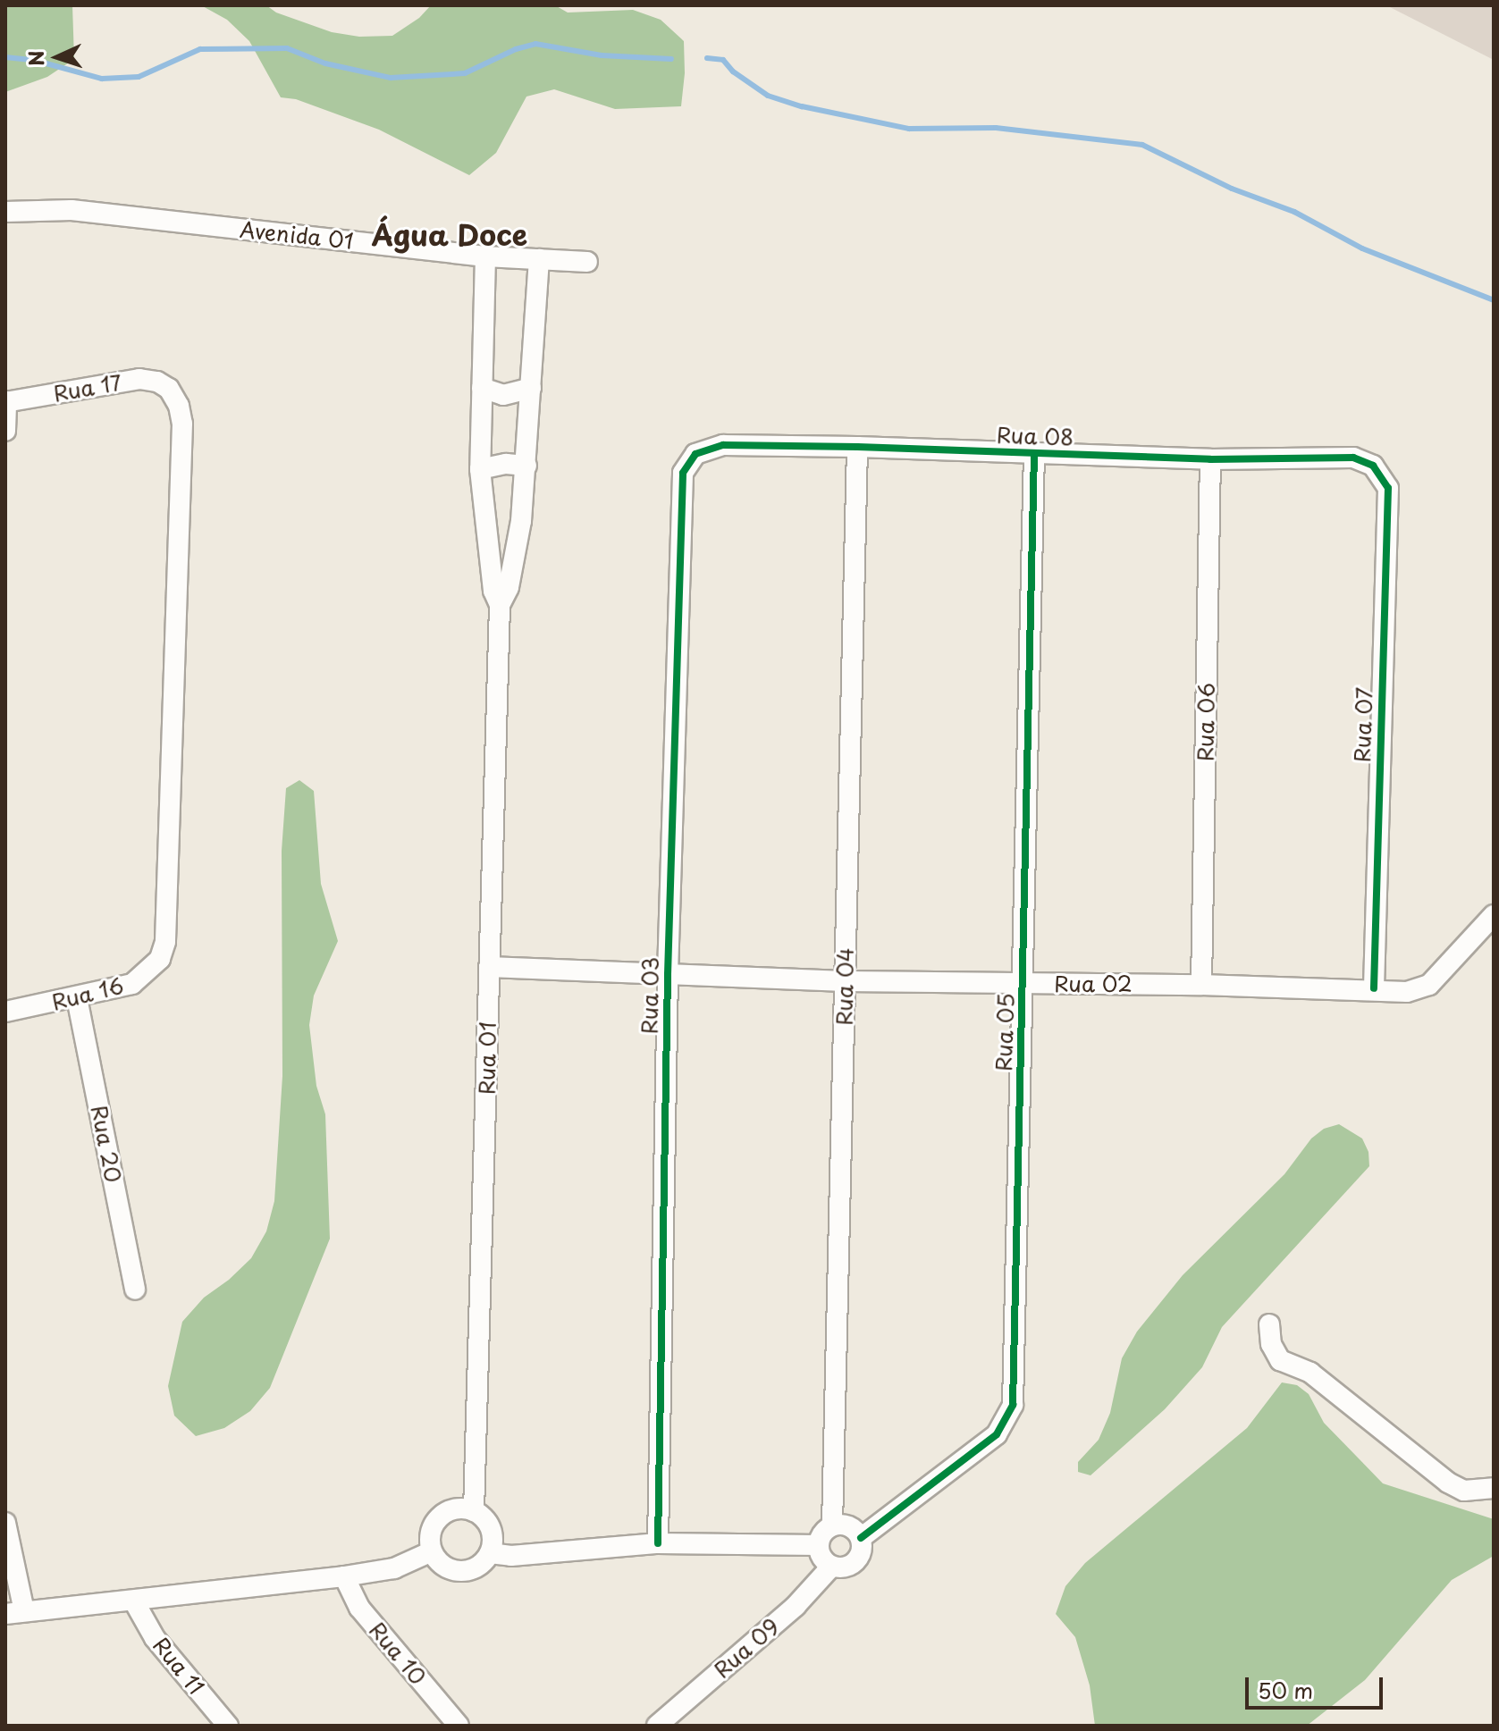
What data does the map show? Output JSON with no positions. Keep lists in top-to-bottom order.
{
  "streets": {
    "street": [
      "Avenida 01",
      "Rua 17",
      "Rua 08",
      "Rua 06",
      "Rua 07",
      "Rua 02",
      "Rua 04",
      "Rua 16",
      "Rua 03",
      "Rua 05",
      "Rua 01",
      "Rua 20",
      "Rua 09",
      "Rua 10",
      "Rua 11"
    ]
  },
  "crossings": [
    ["Rua 17", "Rua 16"],
    ["Rua 08", "Rua 06"],
    ["Rua 08", "Rua 07"],
    ["Rua 08", "Rua 04"],
    ["Rua 08", "Rua 03"],
    ["Rua 08", "Rua 05"],
    ["Rua 06", "Rua 02"],
    ["Rua 07", "Rua 02"],
    ["Rua 02", "Rua 04"],
    ["Rua 02", "Rua 03"],
    ["Rua 02", "Rua 05"],
    ["Rua 02", "Rua 01"],
    ["Rua 04", "Rua 05"],
    ["Rua 04", "Rua 09"],
    ["Rua 16", "Rua 20"],
    ["Rua 05", "Rua 09"]
  ],
  "districts": ["Água Doce"],
  "scale_bar": "50 m",
  "north": "left"
}
